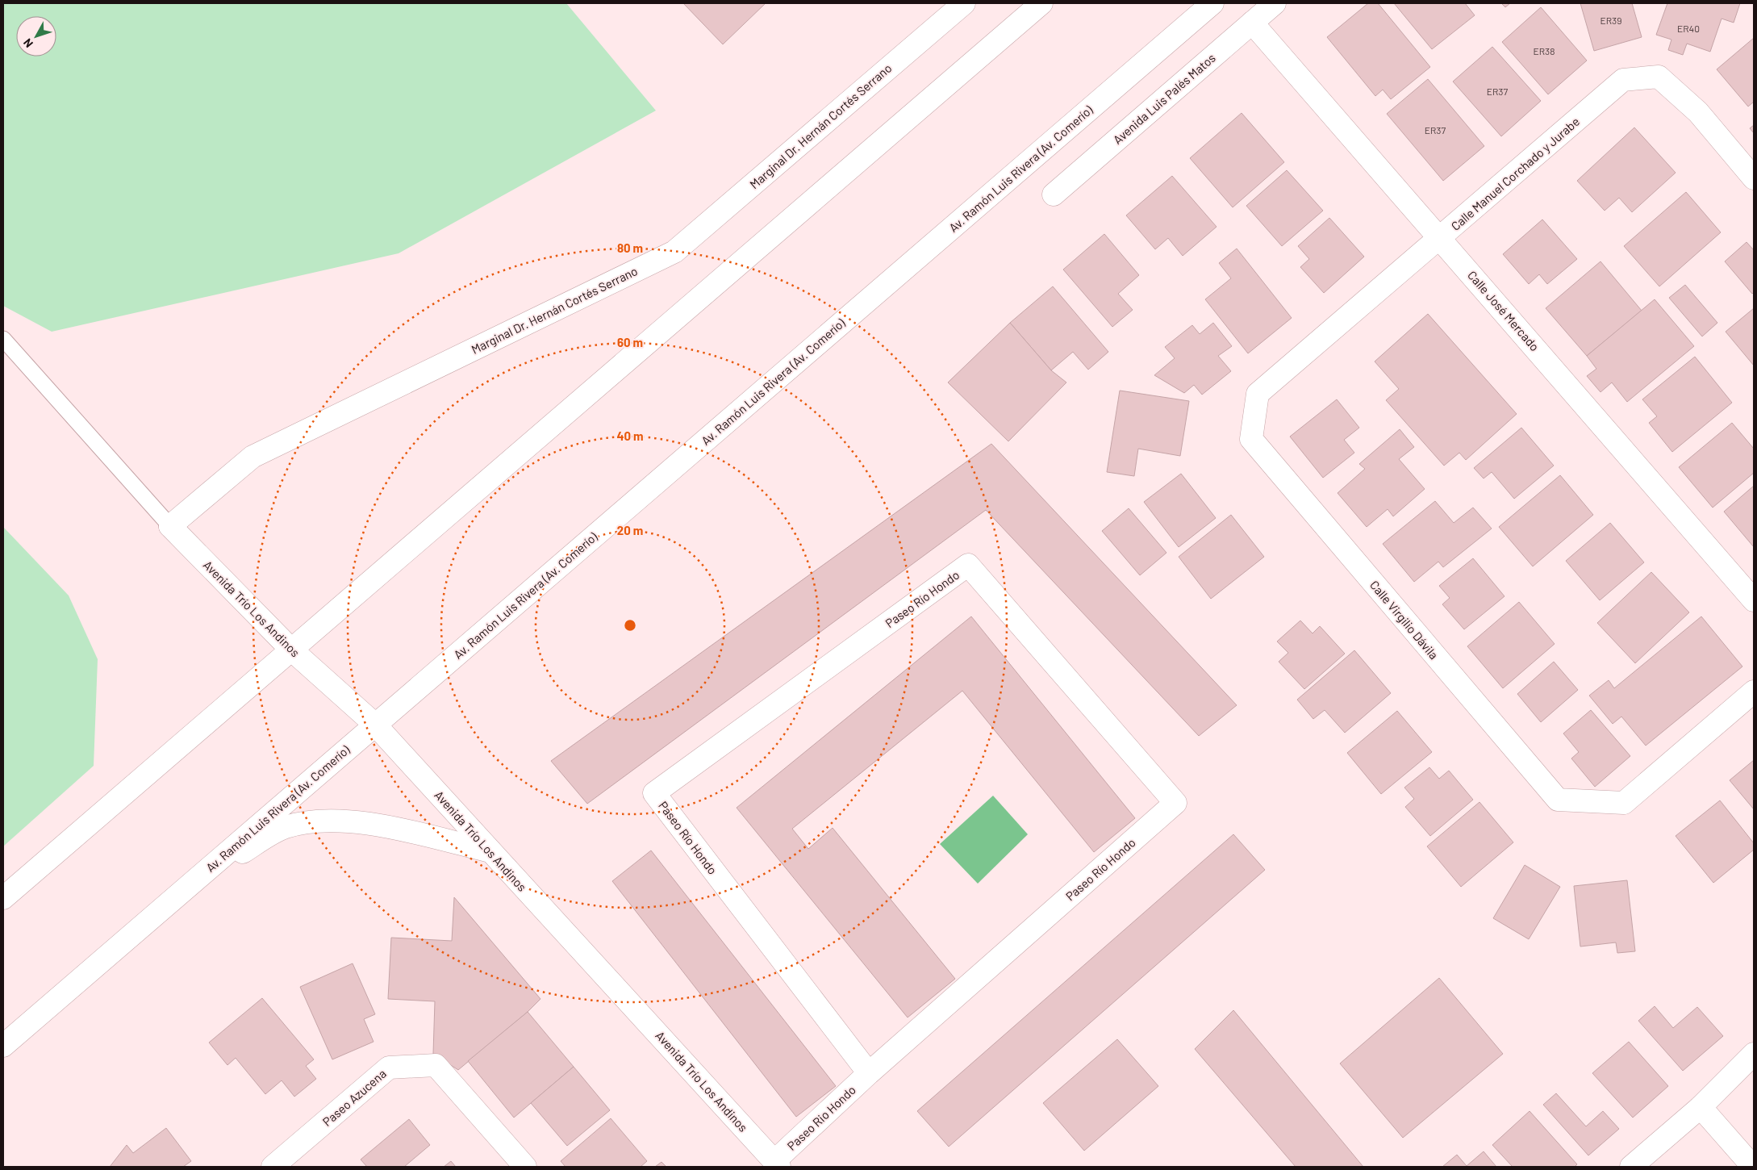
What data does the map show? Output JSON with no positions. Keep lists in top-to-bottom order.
{
  "streets": {
    "street": [
      "Avenida Luis Palés Matos",
      "Marginal Dr. Hernán Cortés Serrano",
      "Av. Ramón Luis Rivera (Av. Comerío)",
      "Calle Manuel Corchado y Jurabe",
      "Calle José Mercado",
      "Paseo Río Hondo",
      "Avenida Trío Los Andinos",
      "Calle Virgilio Dávila",
      "Paseo Azucena",
      "Paseo Rio Hondo"
    ]
  },
  "crossings": [
    ["Avenida Luis Palés Matos", "Calle José Mercado"],
    ["Marginal Dr. Hernán Cortés Serrano", "Avenida Trío Los Andinos"],
    ["Av. Ramón Luis Rivera (Av. Comerío)", "Avenida Trío Los Andinos"],
    ["Calle Manuel Corchado y Jurabe", "Calle José Mercado"],
    ["Calle Manuel Corchado y Jurabe", "Calle Virgilio Dávila"],
    ["Paseo Río Hondo", "Paseo Rio Hondo"],
    ["Avenida Trío Los Andinos", "Paseo Rio Hondo"]
  ],
  "house_numbers": [
    "ER39",
    "ER40",
    "ER38",
    "ER37",
    "ER37"
  ],
  "north": "bottom left",
  "rings": [
    "80 m",
    "60 m",
    "40 m",
    "20 m"
  ]
}
